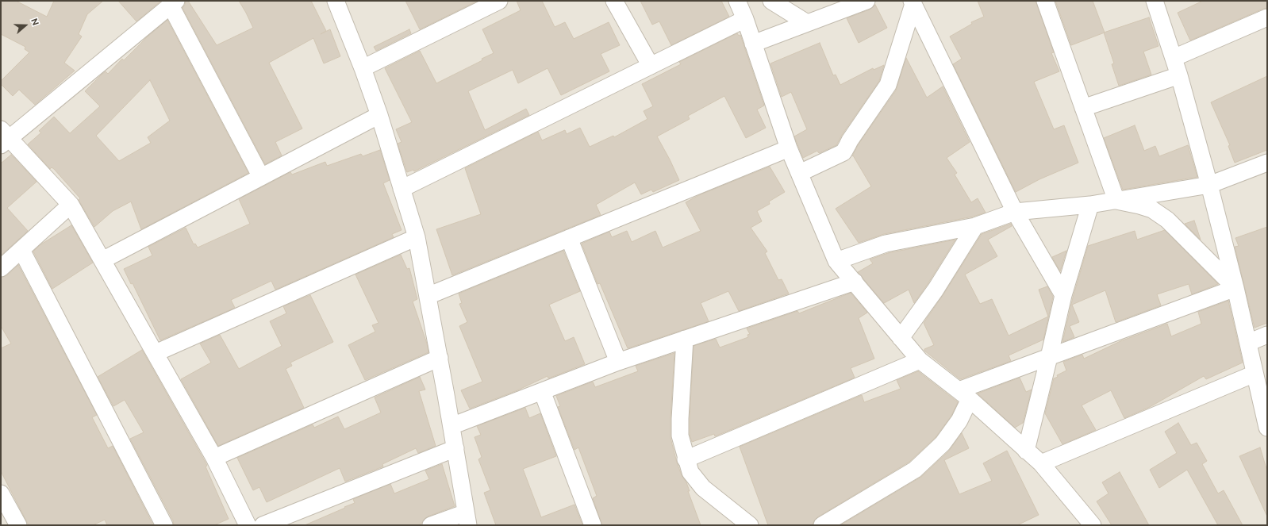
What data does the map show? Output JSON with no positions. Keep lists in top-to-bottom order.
{
  "north": "right"
}
